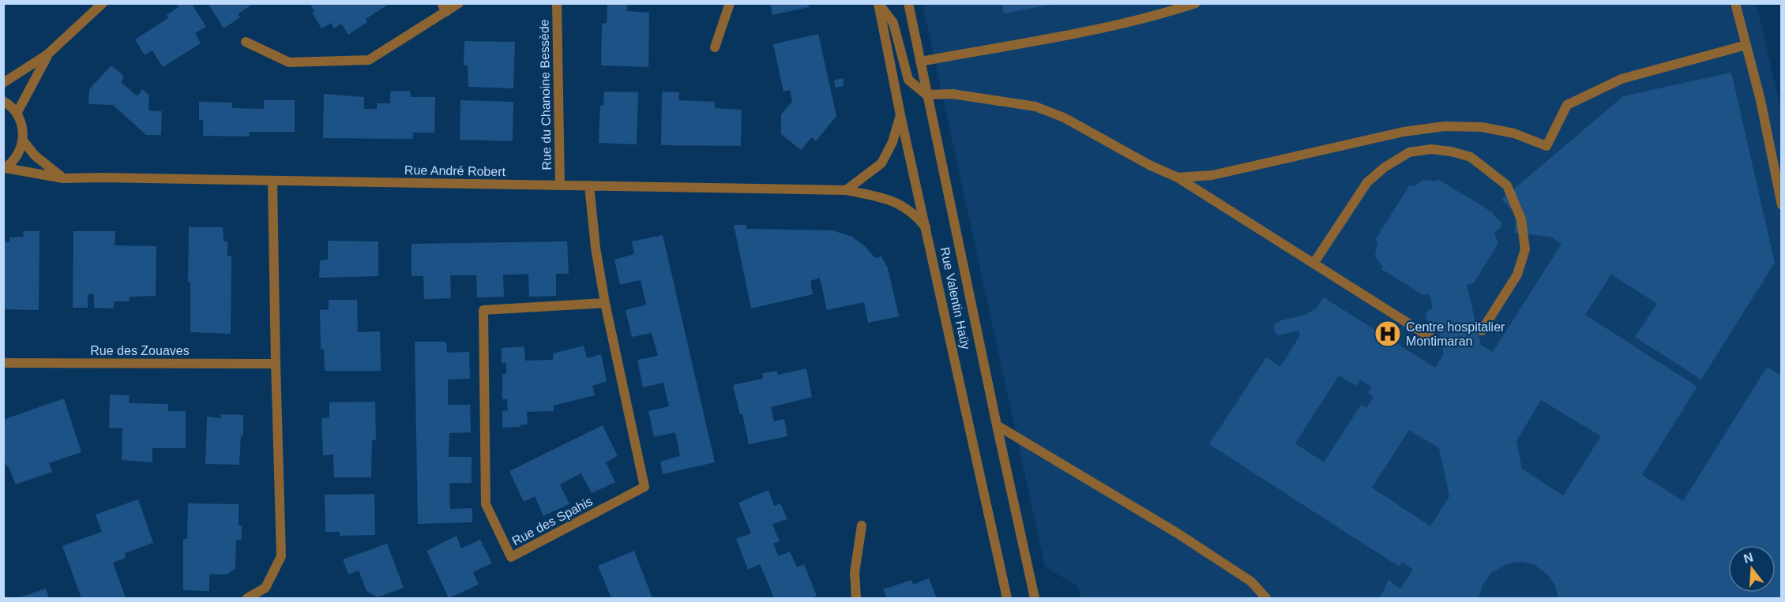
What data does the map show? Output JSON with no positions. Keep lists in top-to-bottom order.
{
  "streets": {
    "street": [
      "Rue du Chanoine Bessède",
      "Rue André Robert",
      "Rue Valentin Haüy",
      "Rue des Zouaves",
      "Rue des Spahis"
    ]
  },
  "crossings": [
    ["Rue du Chanoine Bessède", "Rue André Robert"],
    ["Rue André Robert", "Rue Valentin Haüy"],
    ["Rue André Robert", "Rue des Spahis"]
  ],
  "places": {
    "hospital": ["Centre hospitalier Montimaran"]
  },
  "north": "top"
}
